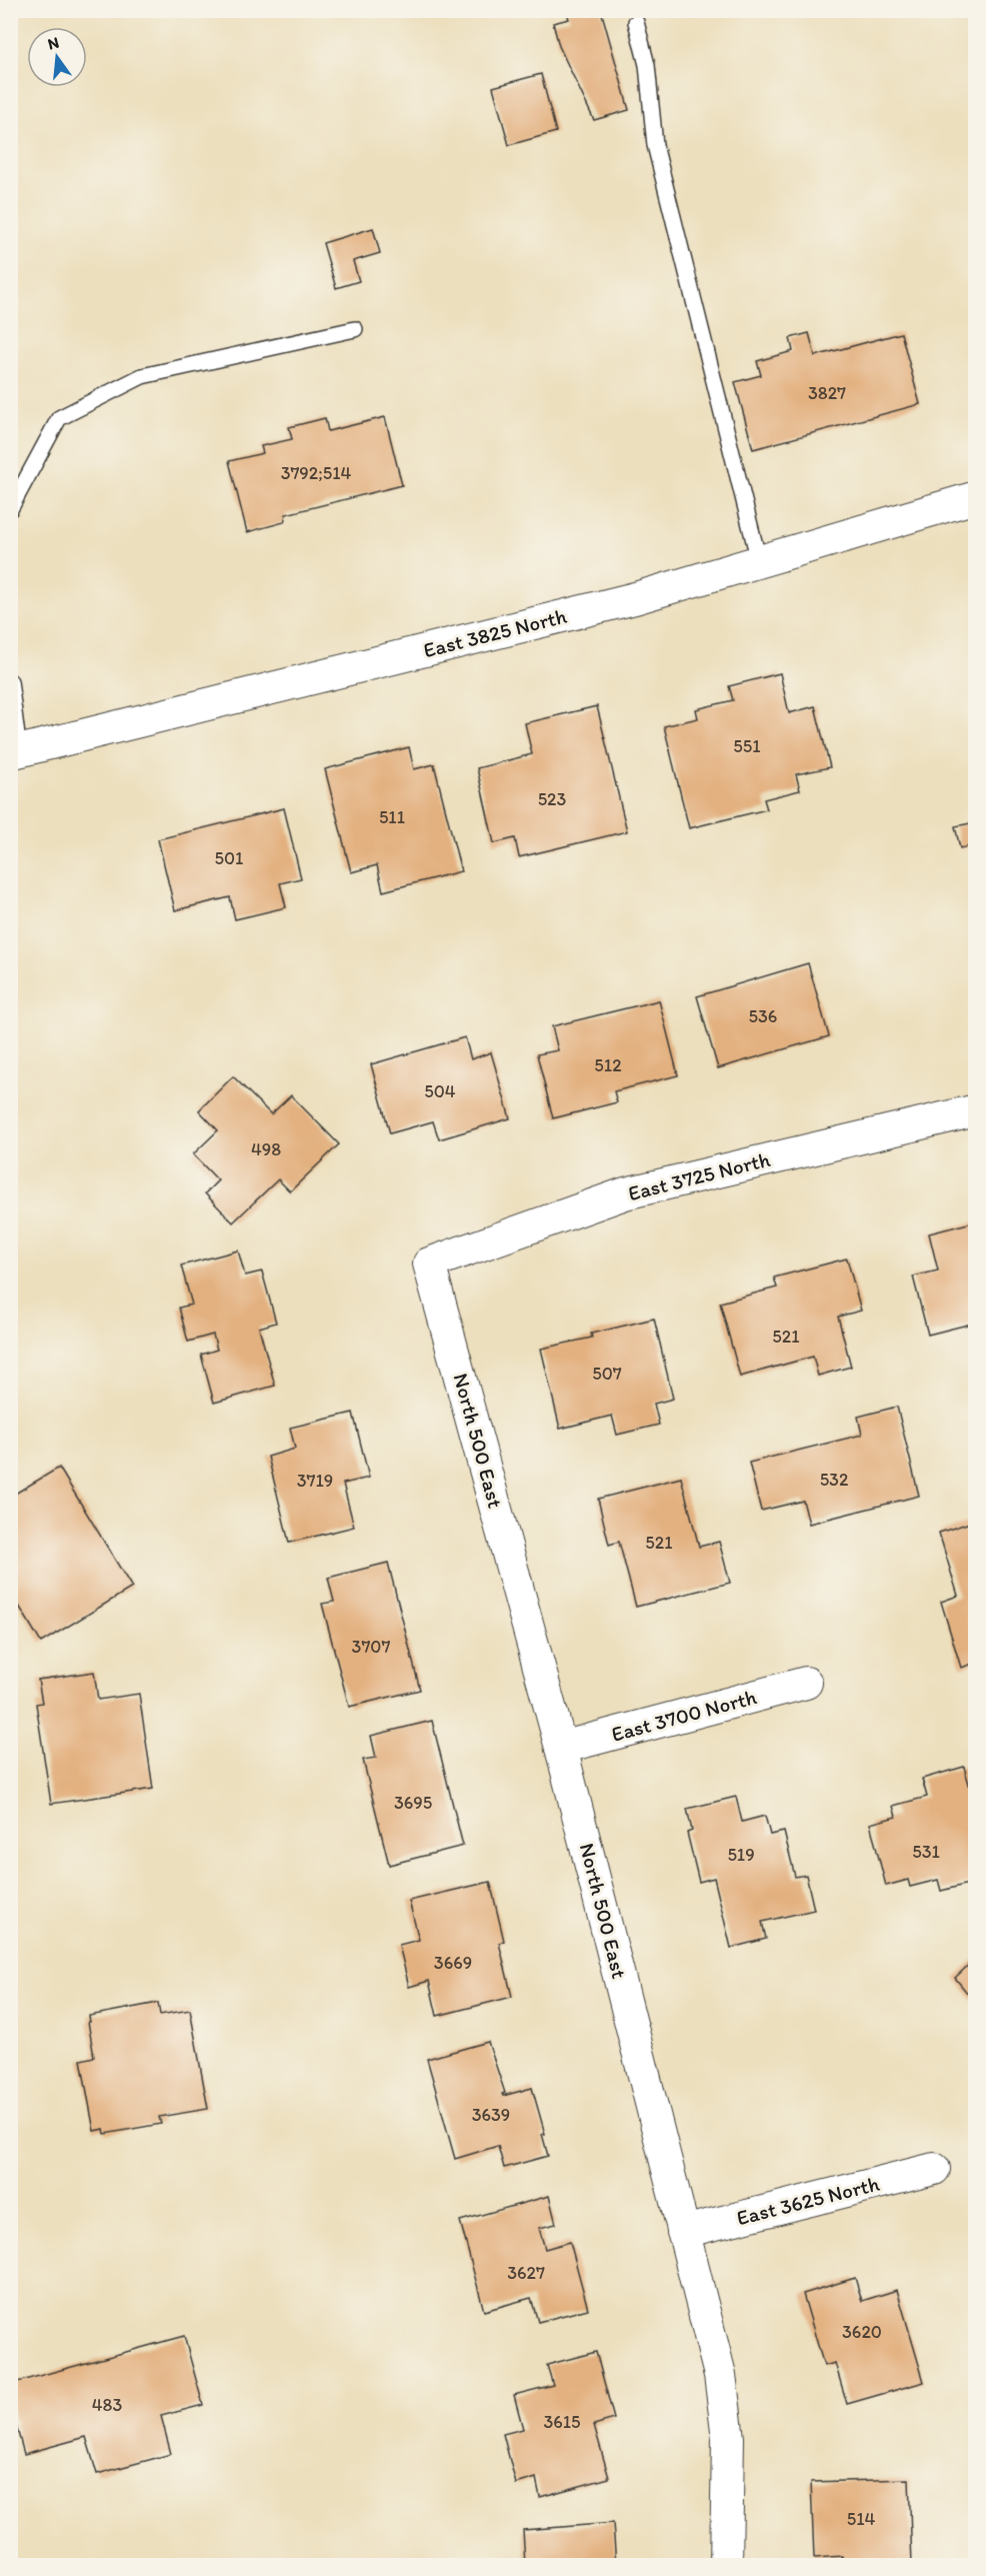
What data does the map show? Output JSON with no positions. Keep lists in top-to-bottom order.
{
  "streets": {
    "street": [
      "East 3825 North",
      "East 3725 North",
      "North 500 East",
      "East 3700 North",
      "East 3625 North"
    ]
  },
  "crossings": [
    ["East 3725 North", "North 500 East"],
    ["North 500 East", "East 3700 North"],
    ["North 500 East", "East 3625 North"]
  ],
  "house_numbers": [
    "3827",
    "3792;514",
    "551",
    "523",
    "511",
    "501",
    "536",
    "512",
    "504",
    "498",
    "521",
    "507",
    "532",
    "3719",
    "521",
    "3707",
    "3695",
    "531",
    "519",
    "3669",
    "3639",
    "3627",
    "3620",
    "483",
    "3615",
    "514"
  ],
  "north": "top"
}
